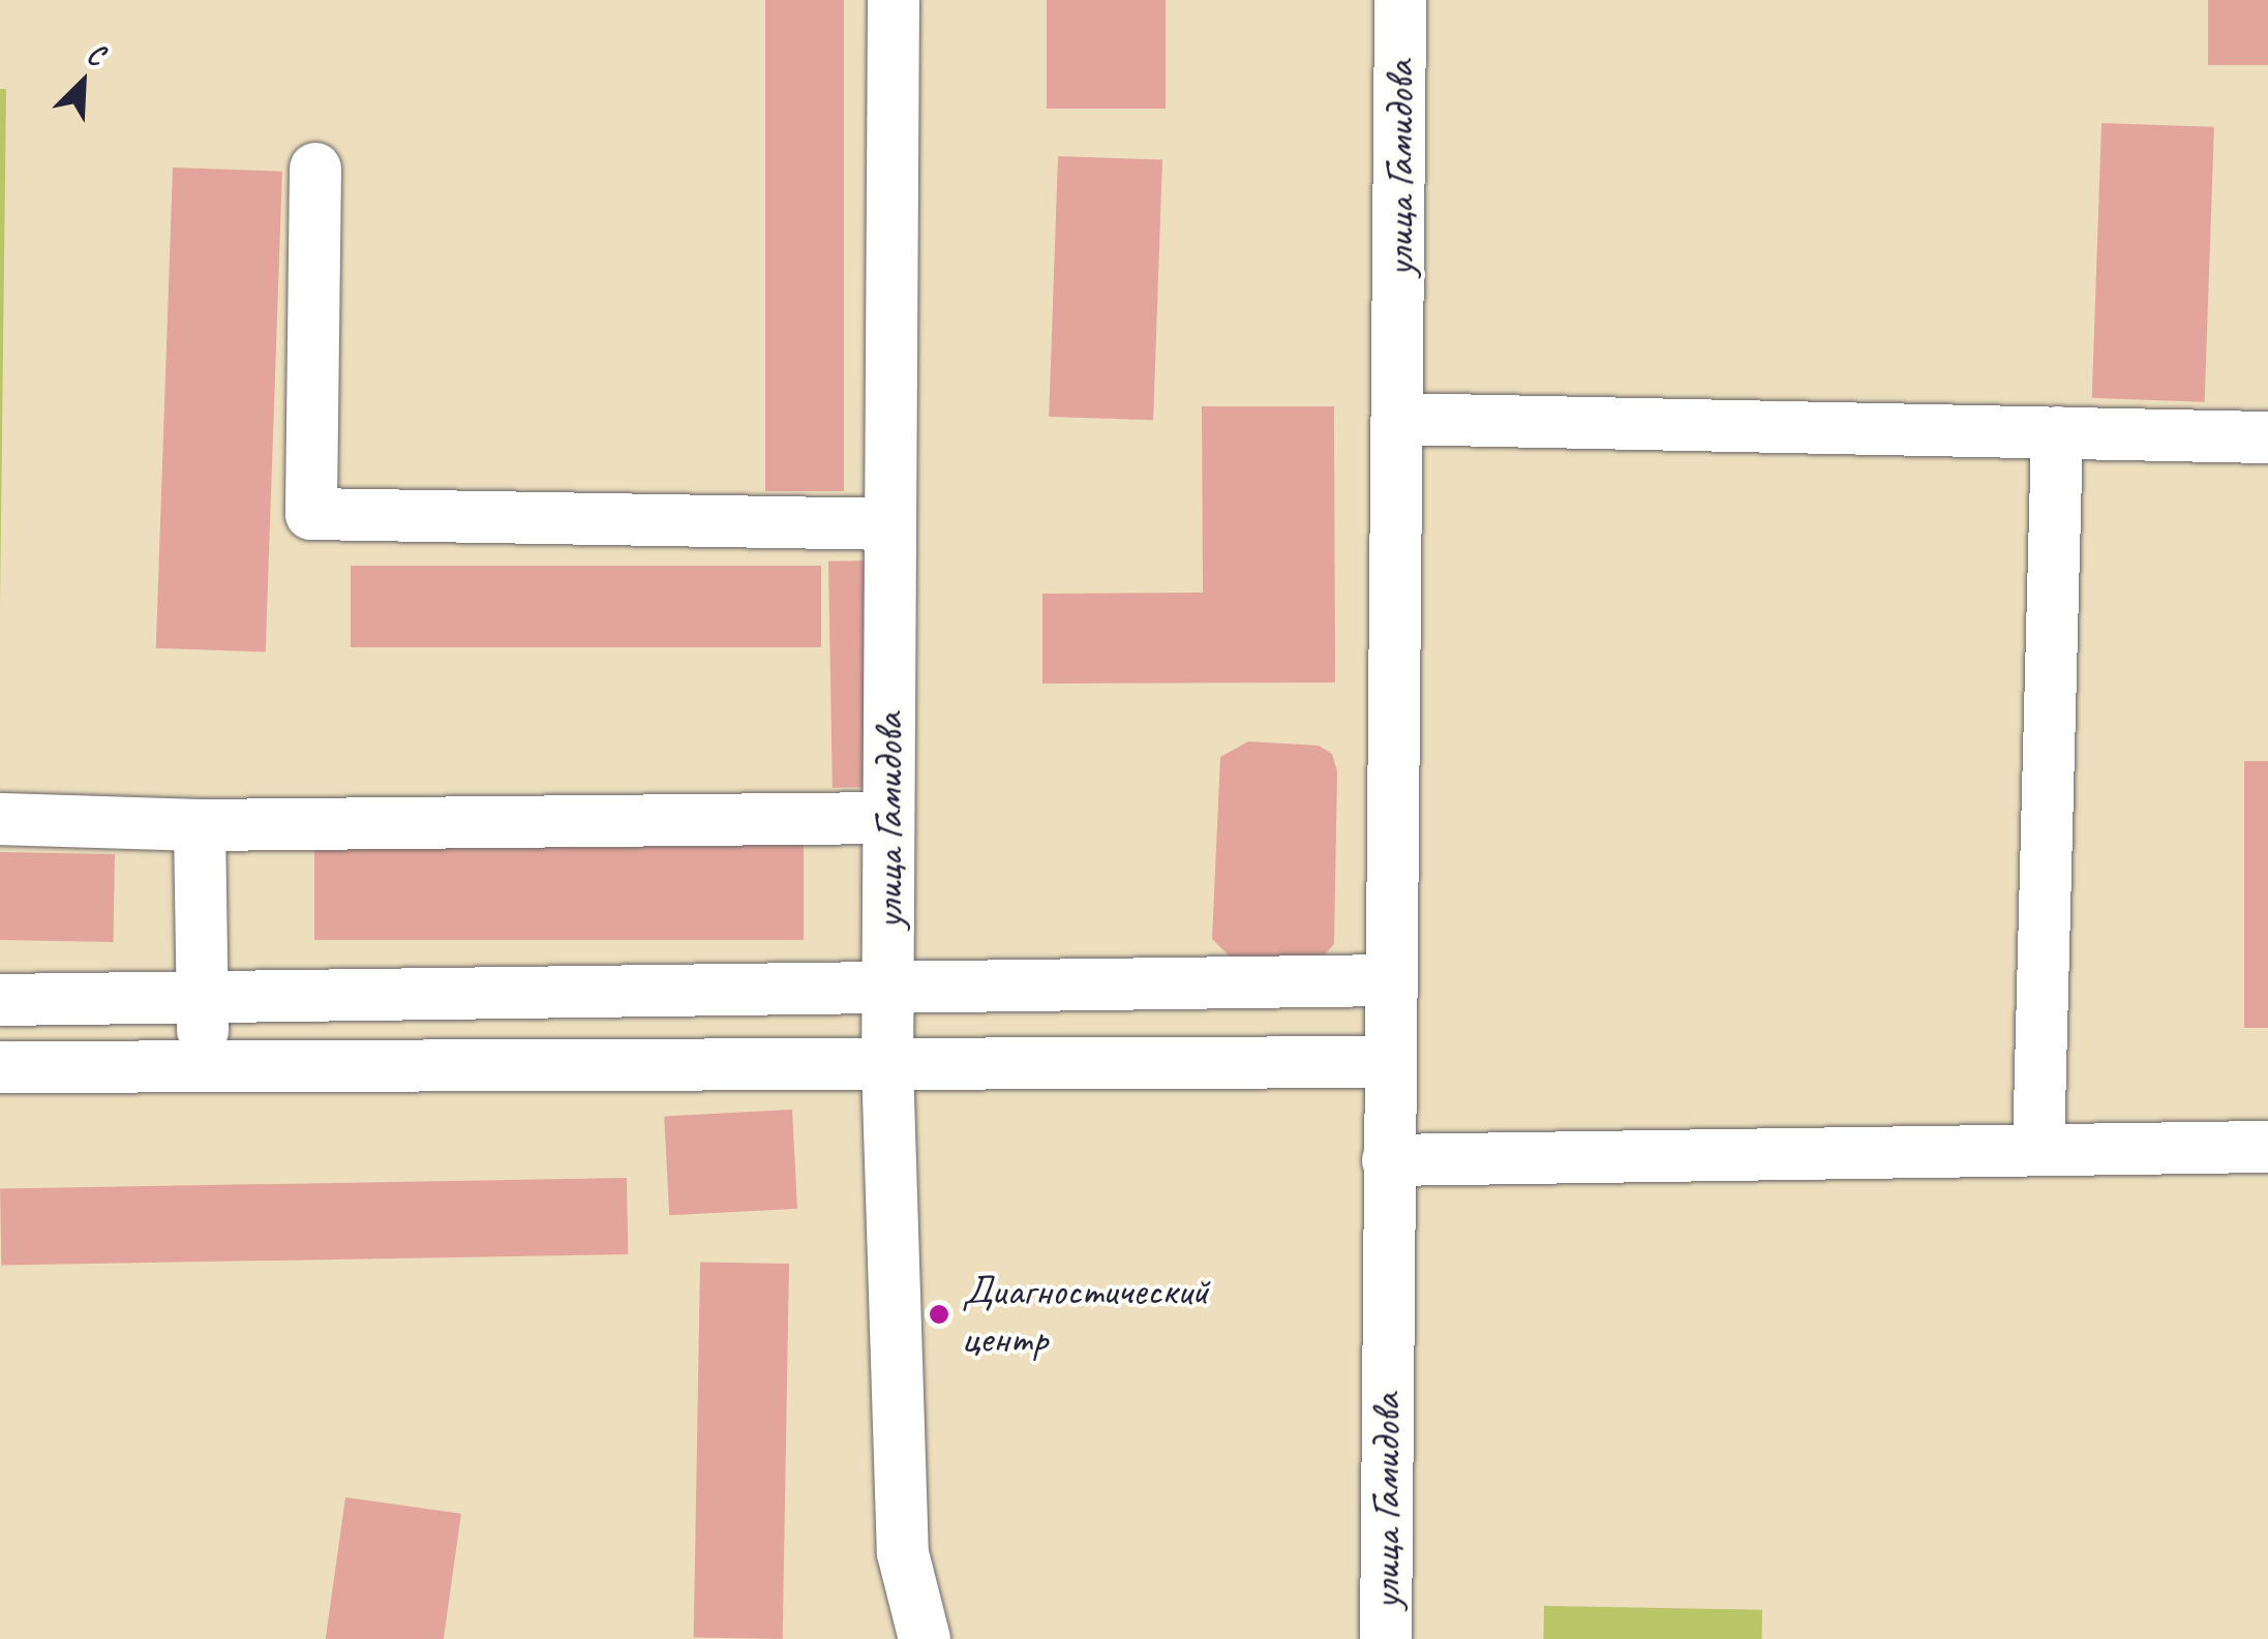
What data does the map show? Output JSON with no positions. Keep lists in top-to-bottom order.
{
  "streets": {
    "street": ["улица Гамидова"]
  },
  "places": ["Диагностический центр"],
  "north": "top right"
}
